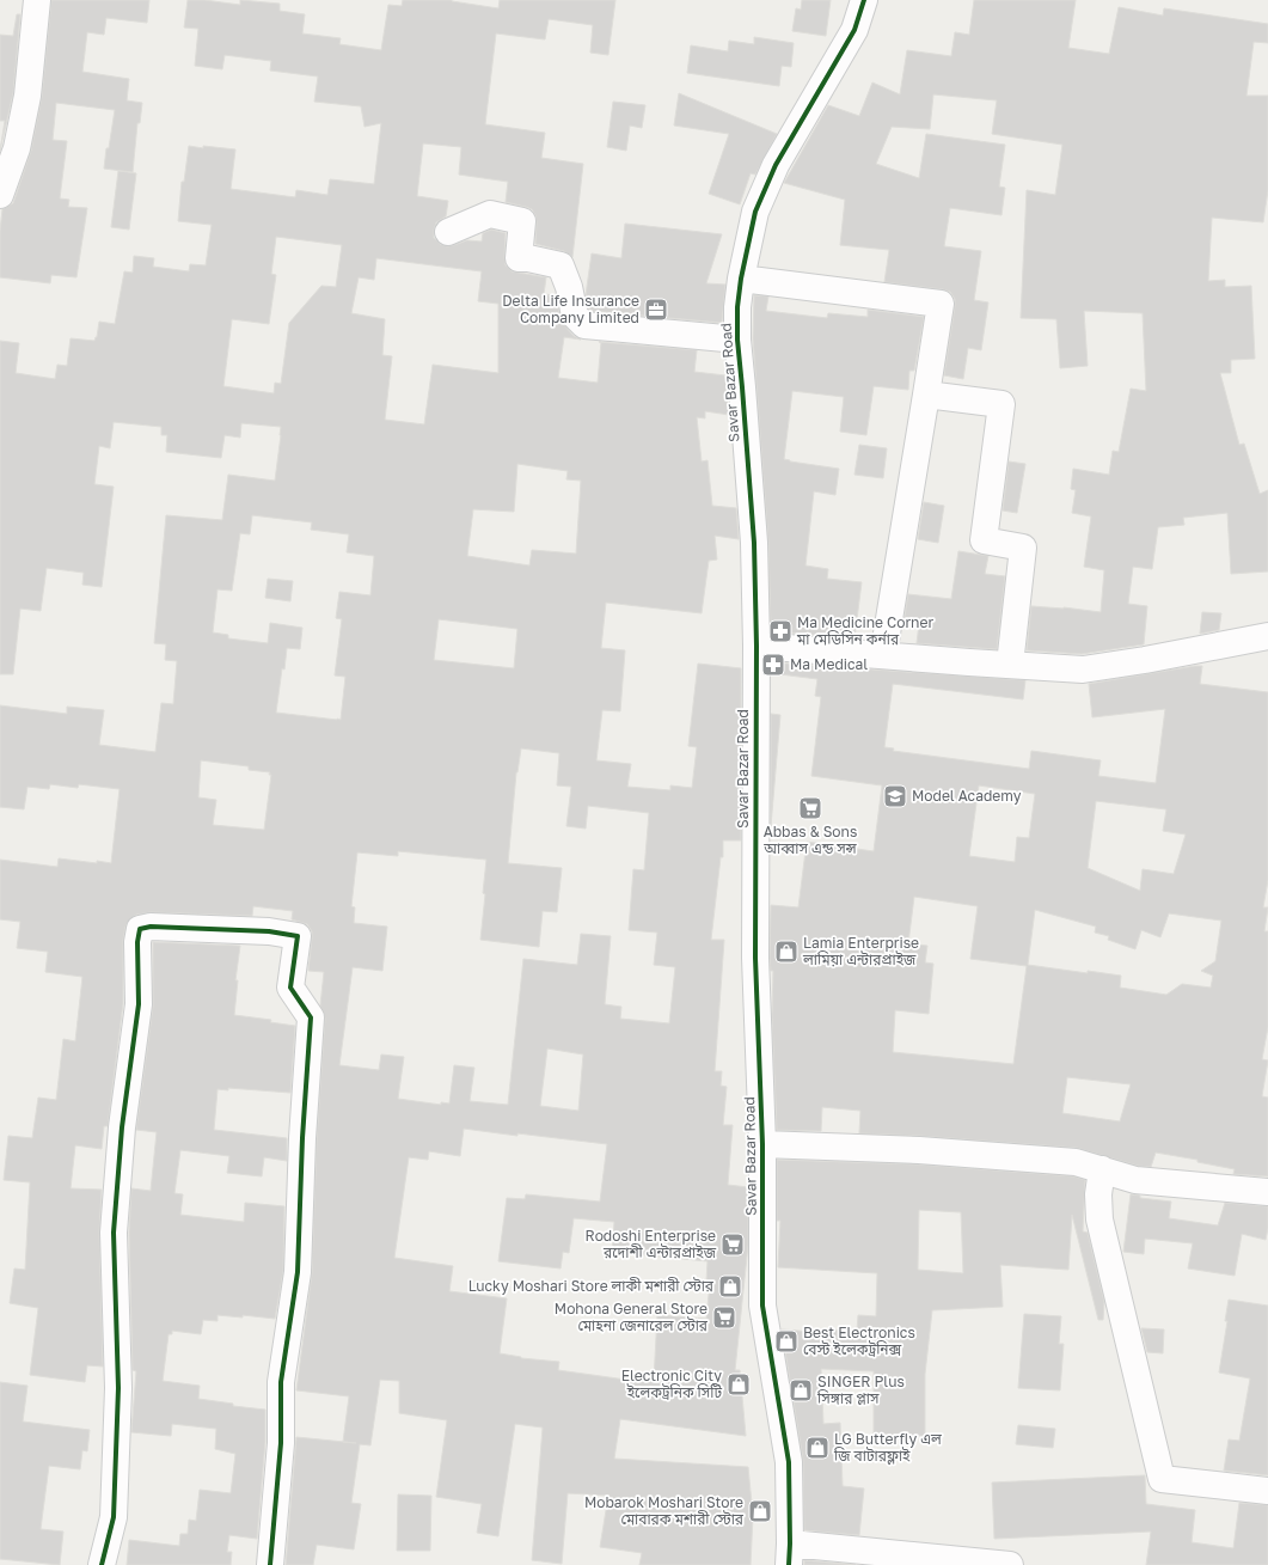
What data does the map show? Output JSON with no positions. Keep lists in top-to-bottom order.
{
  "streets": {
    "street": ["Savar Bazar Road"]
  },
  "places": {
    "office": ["Delta Life Insurance Company Limited"],
    "pharmacy": ["Ma Medicine Corner মা মেডিসিন কর্নার", "Ma Medical"],
    "school or university": ["Model Academy"],
    "supermarket": ["Abbas & Sons আব্বাস এন্ড সন্স", "Rodoshi Enterprise রদোশী এন্টারপ্রাইজ", "Mohona General Store মোহনা জেনারেল স্টোর"],
    "shop": [
      "Lamia Enterprise লামিয়া এন্টারপ্রাইজ",
      "Lucky Moshari Store লাকী মশারী স্টোর",
      "Best Electronics বেস্ট ইলেকট্রনিক্স",
      "Electronic City ইলেকট্রনিক সিটি",
      "SINGER Plus সিঙ্গার প্লাস",
      "LG Butterfly এল জি বাটারফ্লাই",
      "Mobarok Moshari Store মোবারক মশারী স্টোর"
    ]
  }
}
